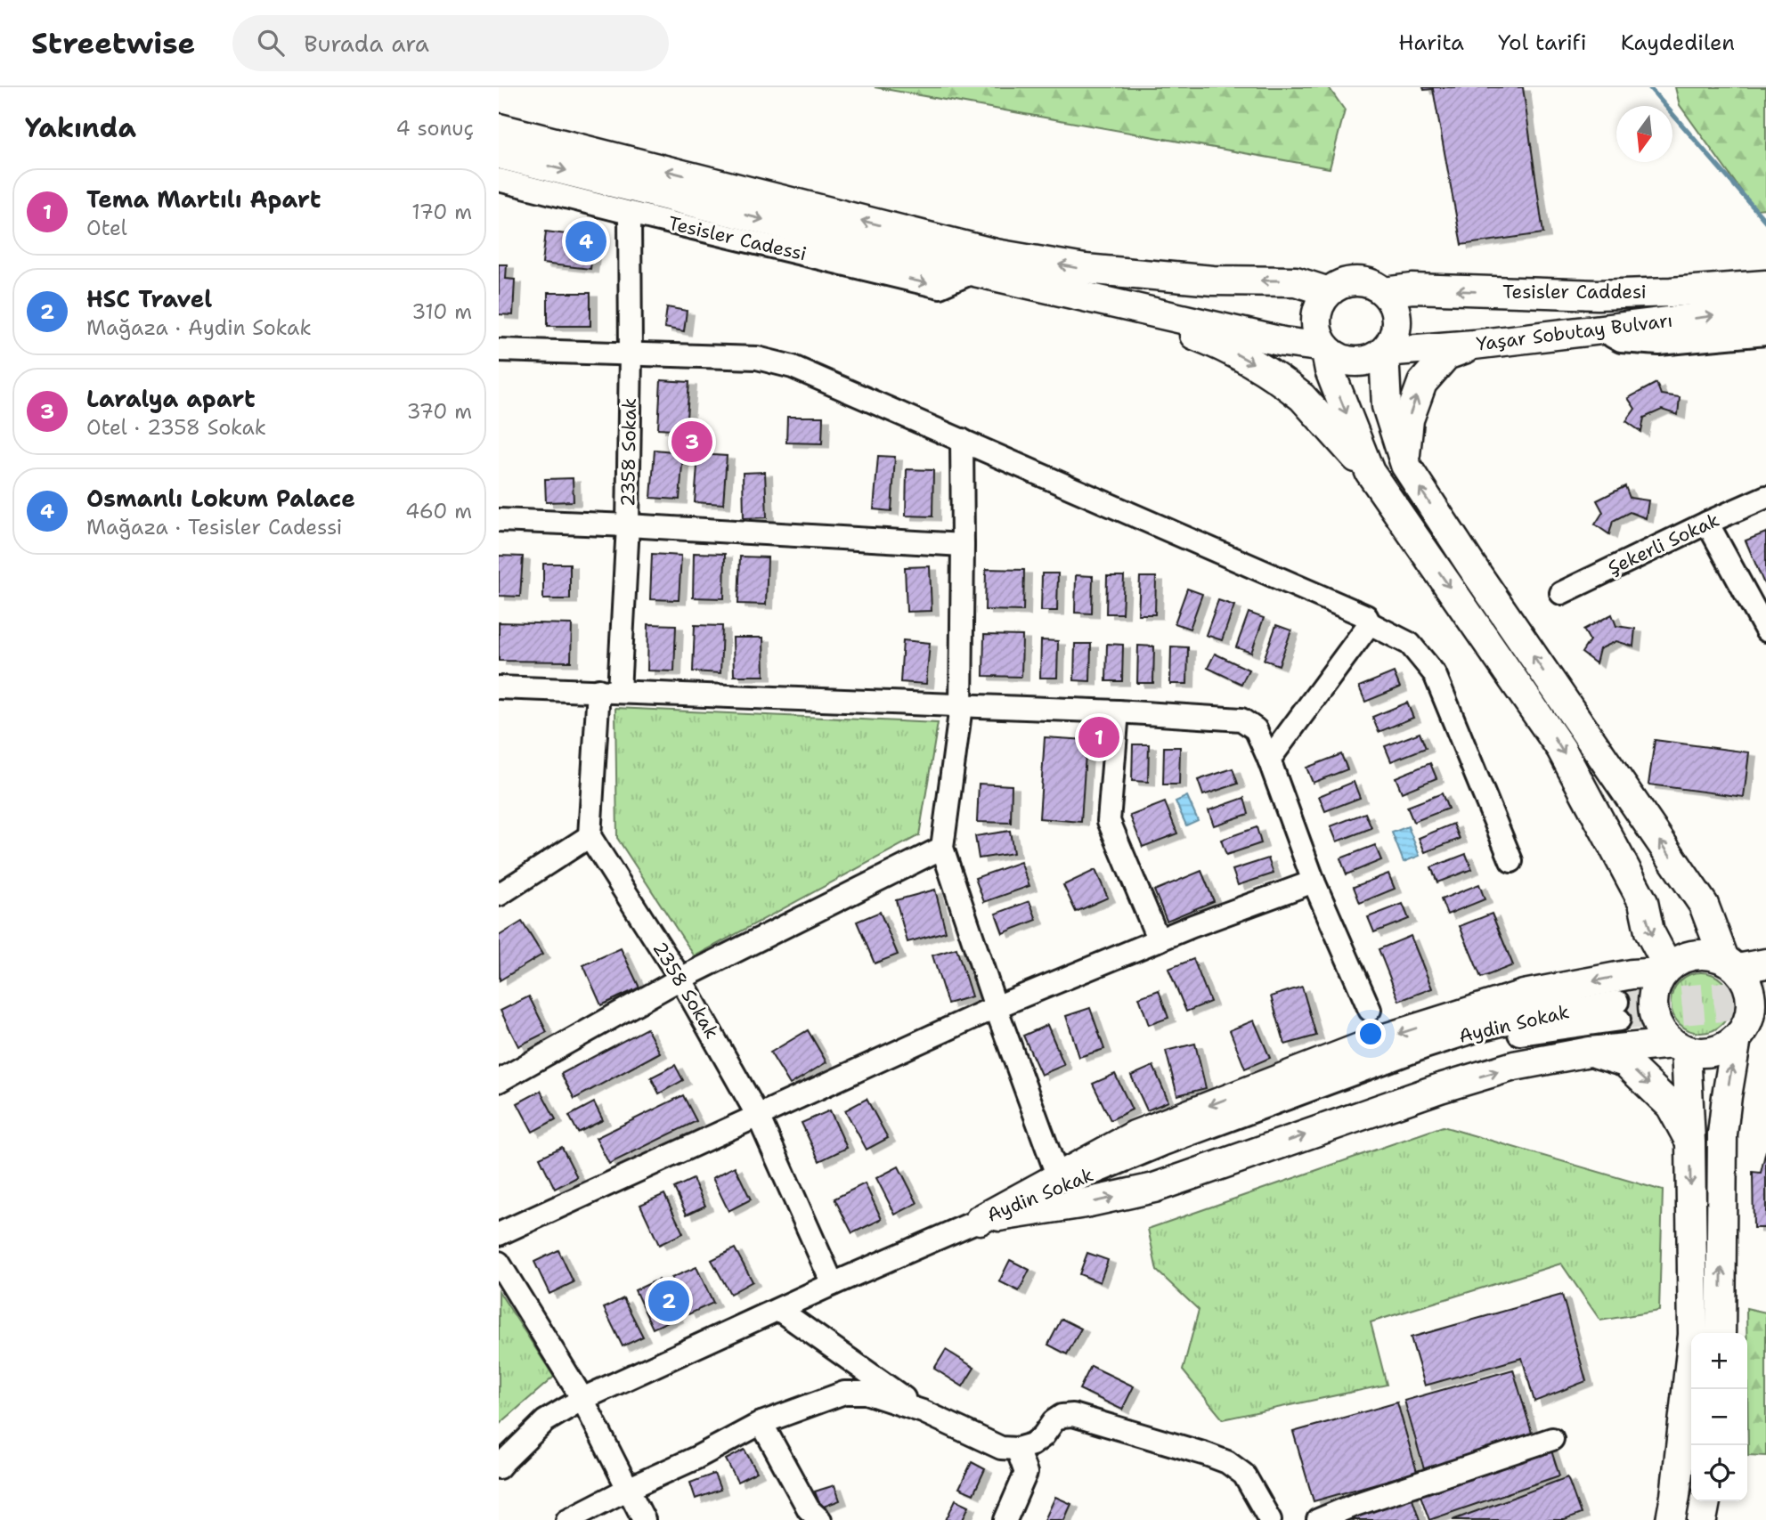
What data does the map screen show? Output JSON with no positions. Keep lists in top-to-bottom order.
{
  "streets": {
    "main road": ["Tesisler Caddesi", "Yaşar Sobutay Bulvarı"],
    "street": [
      "Tesisler Cadessi",
      "2358 Sokak",
      "Şekerli Sokak",
      "Aydin Sokak"
    ]
  },
  "crossings": [
    ["Tesisler Cadessi", "2358 Sokak"],
    ["Tesisler Caddesi", "Yaşar Sobutay Bulvarı"],
    ["2358 Sokak", "Aydin Sokak"]
  ],
  "one_way": ["Tesisler Caddesi", "Yaşar Sobutay Bulvarı"],
  "north": "bottom",
  "page": {
    "header": "Streetwise",
    "search": "Burada ara",
    "nav": ["Harita", "Yol tarifi", "Kaydedilen"],
    "heading": ["Yakında", "4 sonuç"],
    "list": [
      {
        "mark": "1",
        "name": "Tema Martılı Apart",
        "note": "Otel",
        "value": "170 m"
      },
      {
        "mark": "2",
        "name": "HSC Travel",
        "note": "Mağaza · Aydin Sokak",
        "value": "310 m"
      },
      {
        "mark": "3",
        "name": "Laralya apart",
        "note": "Otel · 2358 Sokak",
        "value": "370 m"
      },
      {
        "mark": "4",
        "name": "Osmanlı Lokum Palace",
        "note": "Mağaza · Tesisler Cadessi",
        "value": "460 m"
      }
    ],
    "pins": [
      "4",
      "3",
      "1",
      "2"
    ],
    "map_buttons": ["+", "−"]
  }
}
